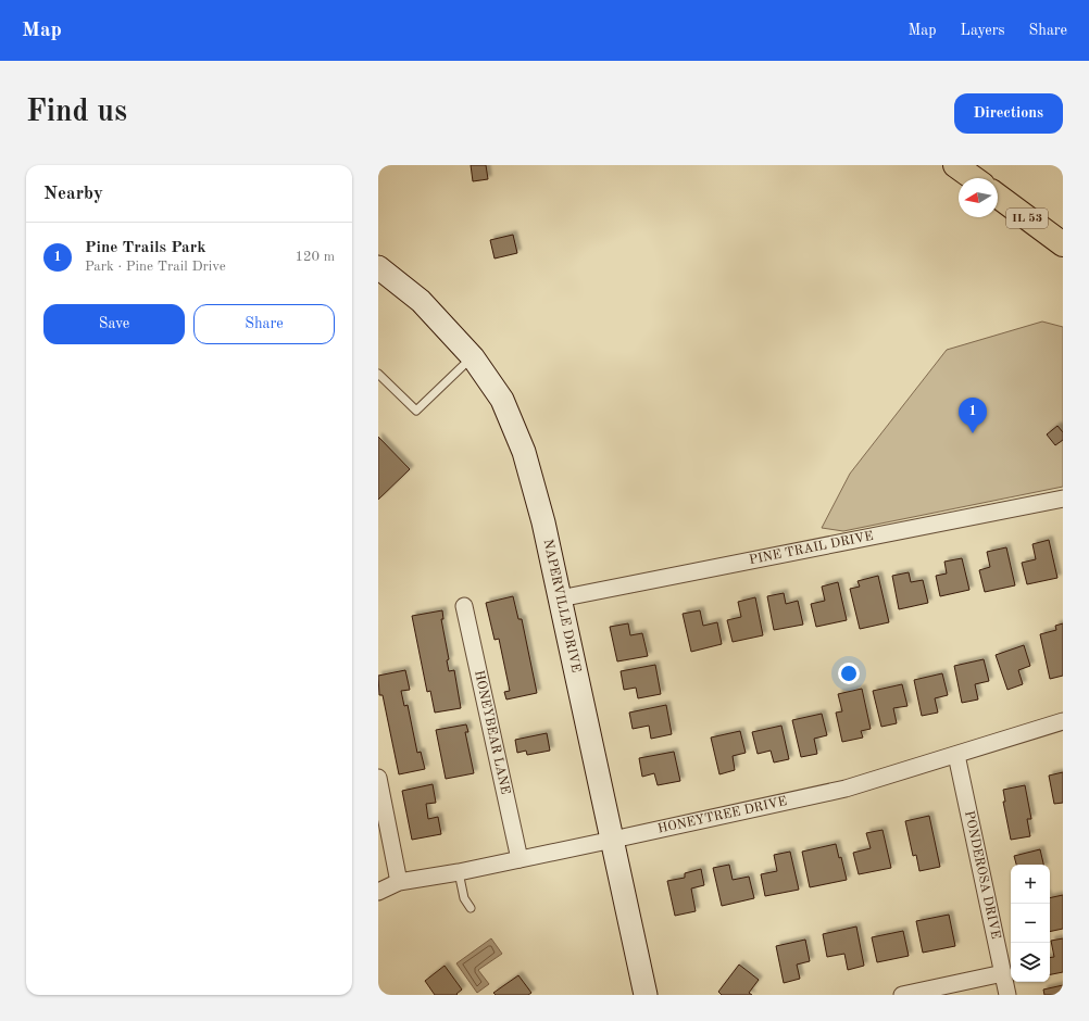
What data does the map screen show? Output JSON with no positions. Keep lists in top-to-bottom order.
{
  "streets": {
    "main road": ["IL 53"],
    "street": [
      "PINE TRAIL DRIVE",
      "NAPERVILLE DRIVE",
      "HONEYBEAR LANE",
      "HONEYTREE DRIVE",
      "PONDEROSA DRIVE"
    ]
  },
  "crossings": [
    ["PINE TRAIL DRIVE", "NAPERVILLE DRIVE"],
    ["NAPERVILLE DRIVE", "HONEYTREE DRIVE"],
    ["HONEYBEAR LANE", "HONEYTREE DRIVE"],
    ["HONEYTREE DRIVE", "PONDEROSA DRIVE"]
  ],
  "north": "left",
  "page": {
    "header": "Map",
    "nav": ["Map", "Layers", "Share"],
    "buttons": [
      "Directions",
      ["Save", "Share"]
    ],
    "title": "Find us",
    "heading": "Nearby",
    "list": [
      {
        "mark": "1",
        "name": "Pine Trails Park",
        "note": "Park · Pine Trail Drive",
        "value": "120 m"
      }
    ],
    "pins": "1",
    "map_buttons": ["+", "−"]
  }
}
